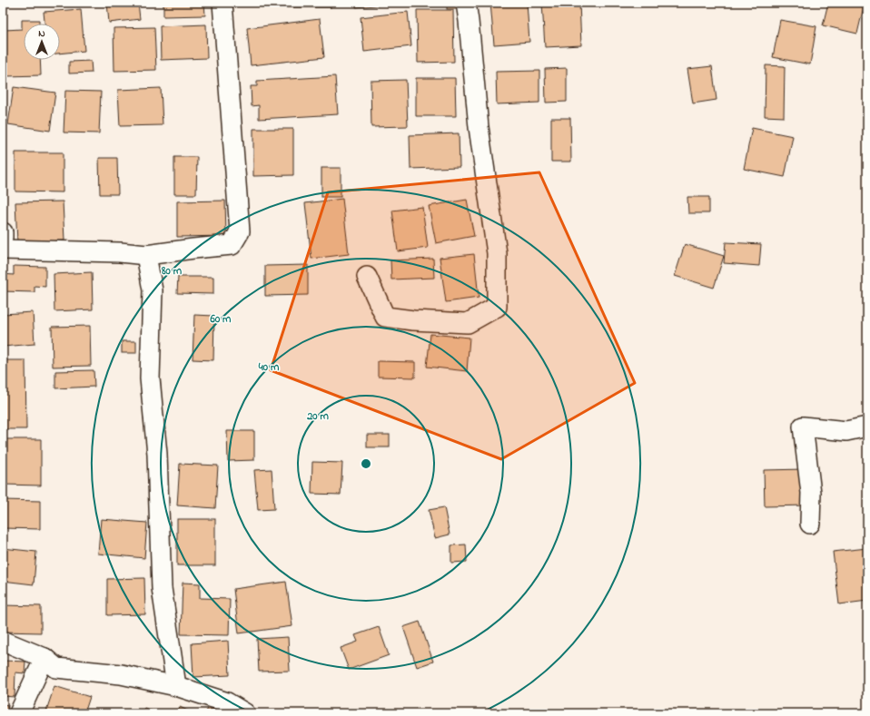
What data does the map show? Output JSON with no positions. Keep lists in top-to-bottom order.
{
  "north": "top",
  "rings": [
    "80 m",
    "60 m",
    "40 m",
    "20 m"
  ]
}
